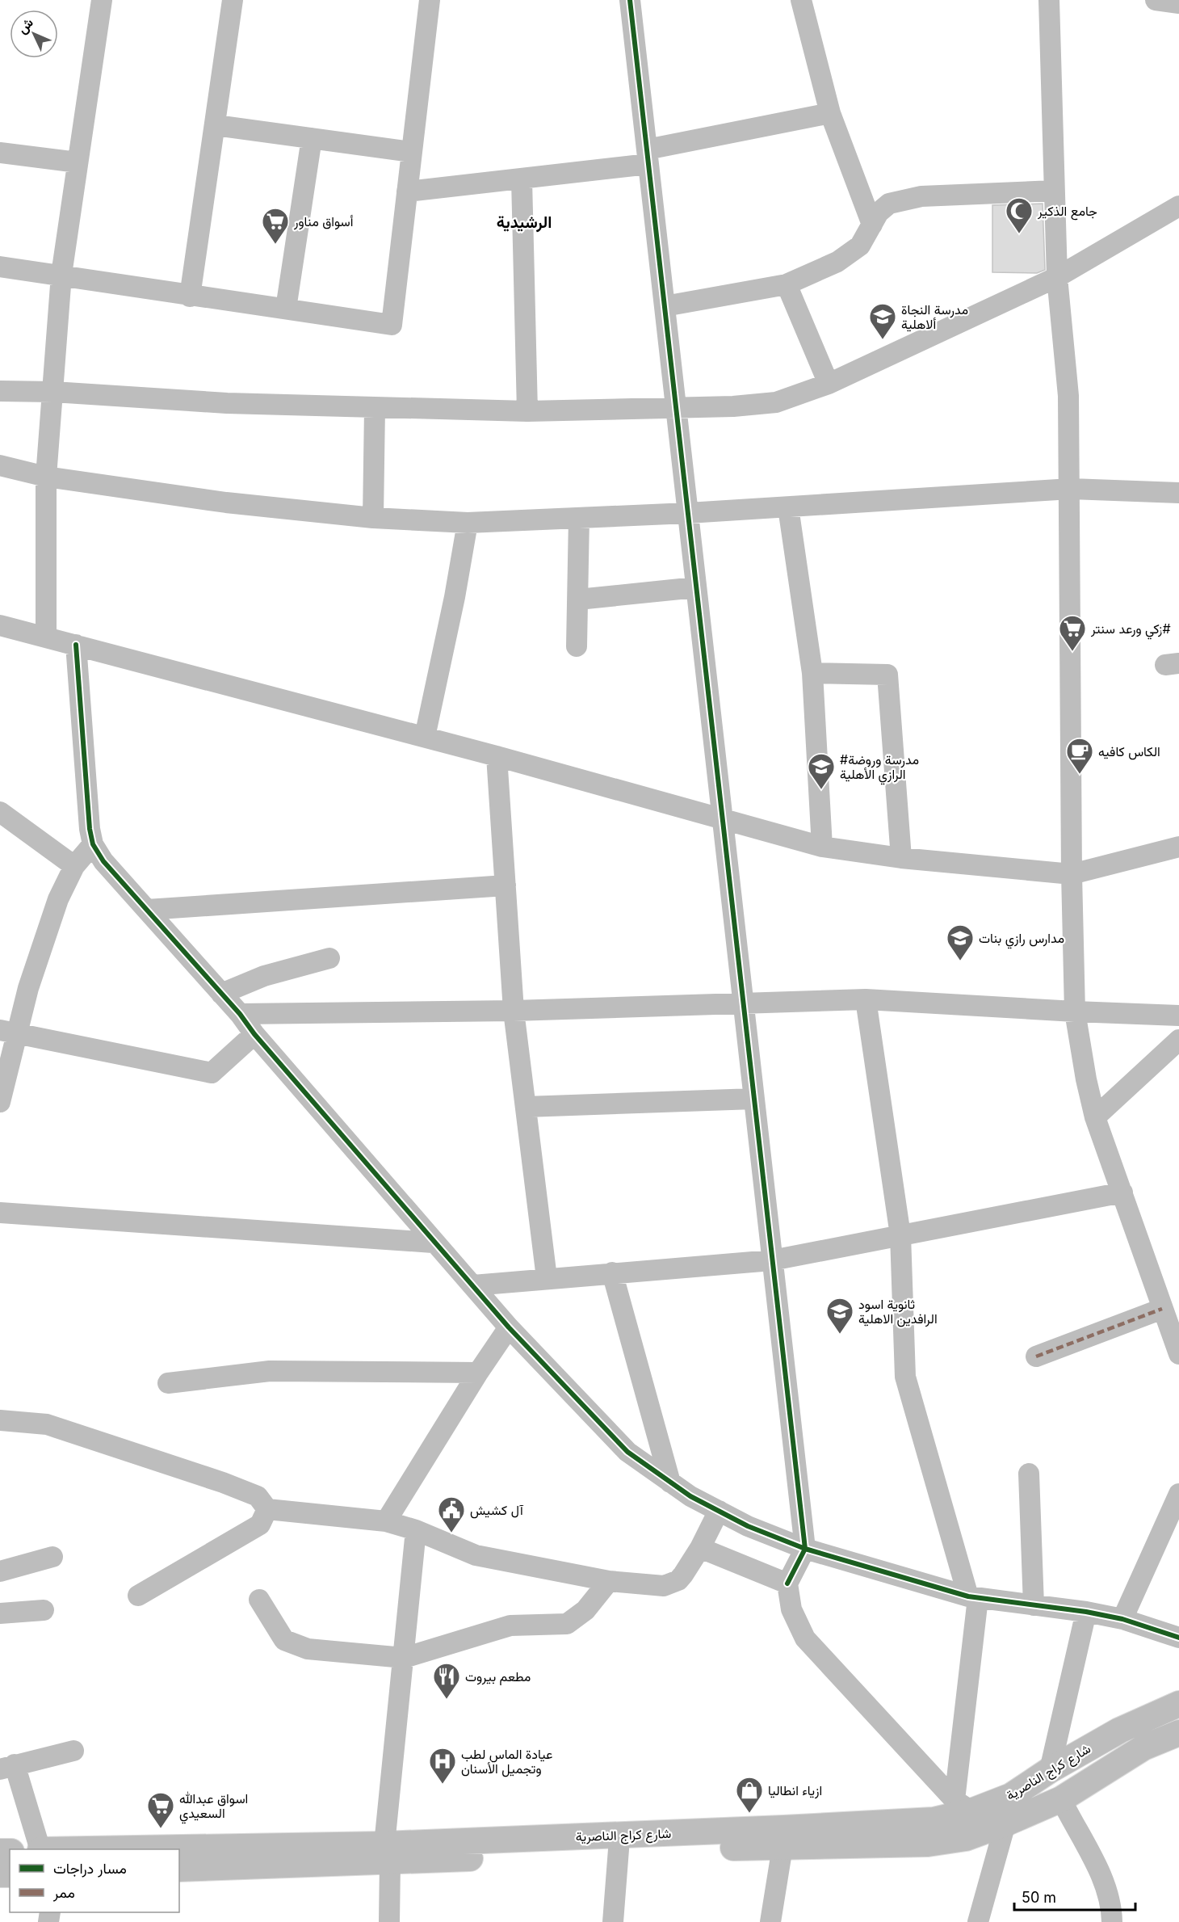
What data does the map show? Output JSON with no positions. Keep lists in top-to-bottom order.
{
  "streets": {
    "main road": ["شارع كراج الناصرية"]
  },
  "districts": ["الرشيدية"],
  "places": {
    "mosque": ["جامع الذكير"],
    "supermarket": ["أسواق مناور", "زكي ورعد سنتر#", "اسواق عبدالله السعيدي"],
    "school or university": [
      "مدرسة النجاة ألاهلية",
      "#مدرسة وروضة الرازي الأهلية",
      "مدارس رازي بنات",
      "ثانوية اسود الرافدين الاهلية"
    ],
    "cafe": ["الكاس كافيه"],
    "public building": ["آل كشيش"],
    "restaurant": ["مطعم بيروت"],
    "hospital": ["عيادة الماس لطب وتجميل الأسنان"],
    "shop": ["ازياء انطاليا"]
  },
  "legend": ["مسار دراجات", "ممر"],
  "scale_bar": "50 m",
  "north": "top left"
}
